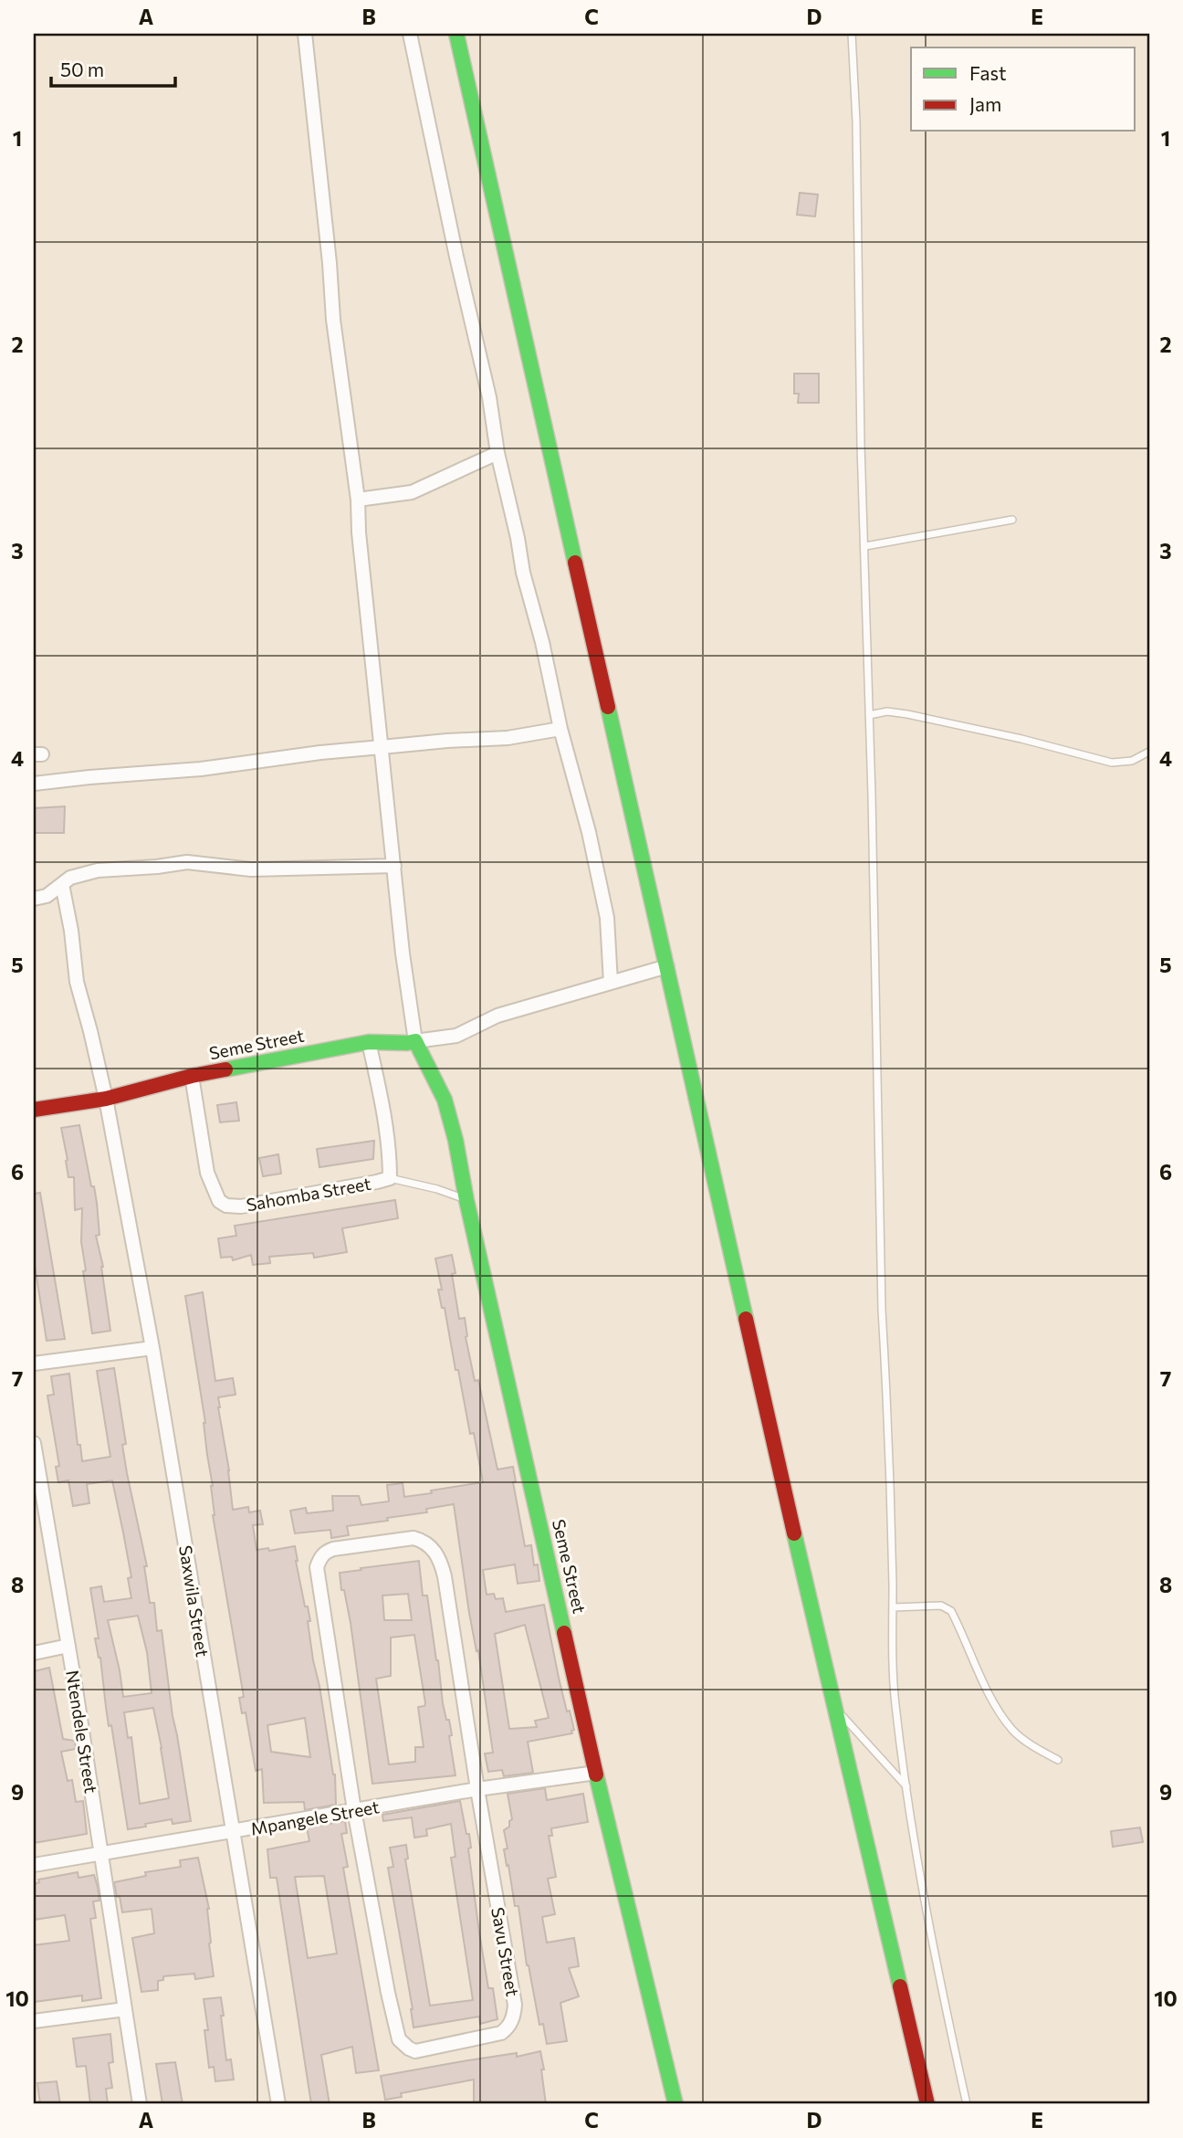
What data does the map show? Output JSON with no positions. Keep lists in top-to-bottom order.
{
  "streets": {
    "main road": ["Seme Street"],
    "street": [
      "Sahomba Street",
      "Saxwila Street",
      "Ntendele Street",
      "Mpangele Street",
      "Savu Street"
    ]
  },
  "crossings": [
    ["Seme Street", "Sahomba Street"],
    ["Seme Street", "Saxwila Street"],
    ["Seme Street", "Mpangele Street"],
    ["Saxwila Street", "Mpangele Street"],
    ["Ntendele Street", "Mpangele Street"],
    ["Mpangele Street", "Savu Street"]
  ],
  "legend": ["Fast", "Jam"],
  "scale_bar": "50 m",
  "grid": {
    "columns": [
      "A",
      "B",
      "C",
      "D",
      "E"
    ],
    "rows": [
      "1",
      "2",
      "3",
      "4",
      "5",
      "6",
      "7",
      "8",
      "9",
      "10"
    ]
  }
}
